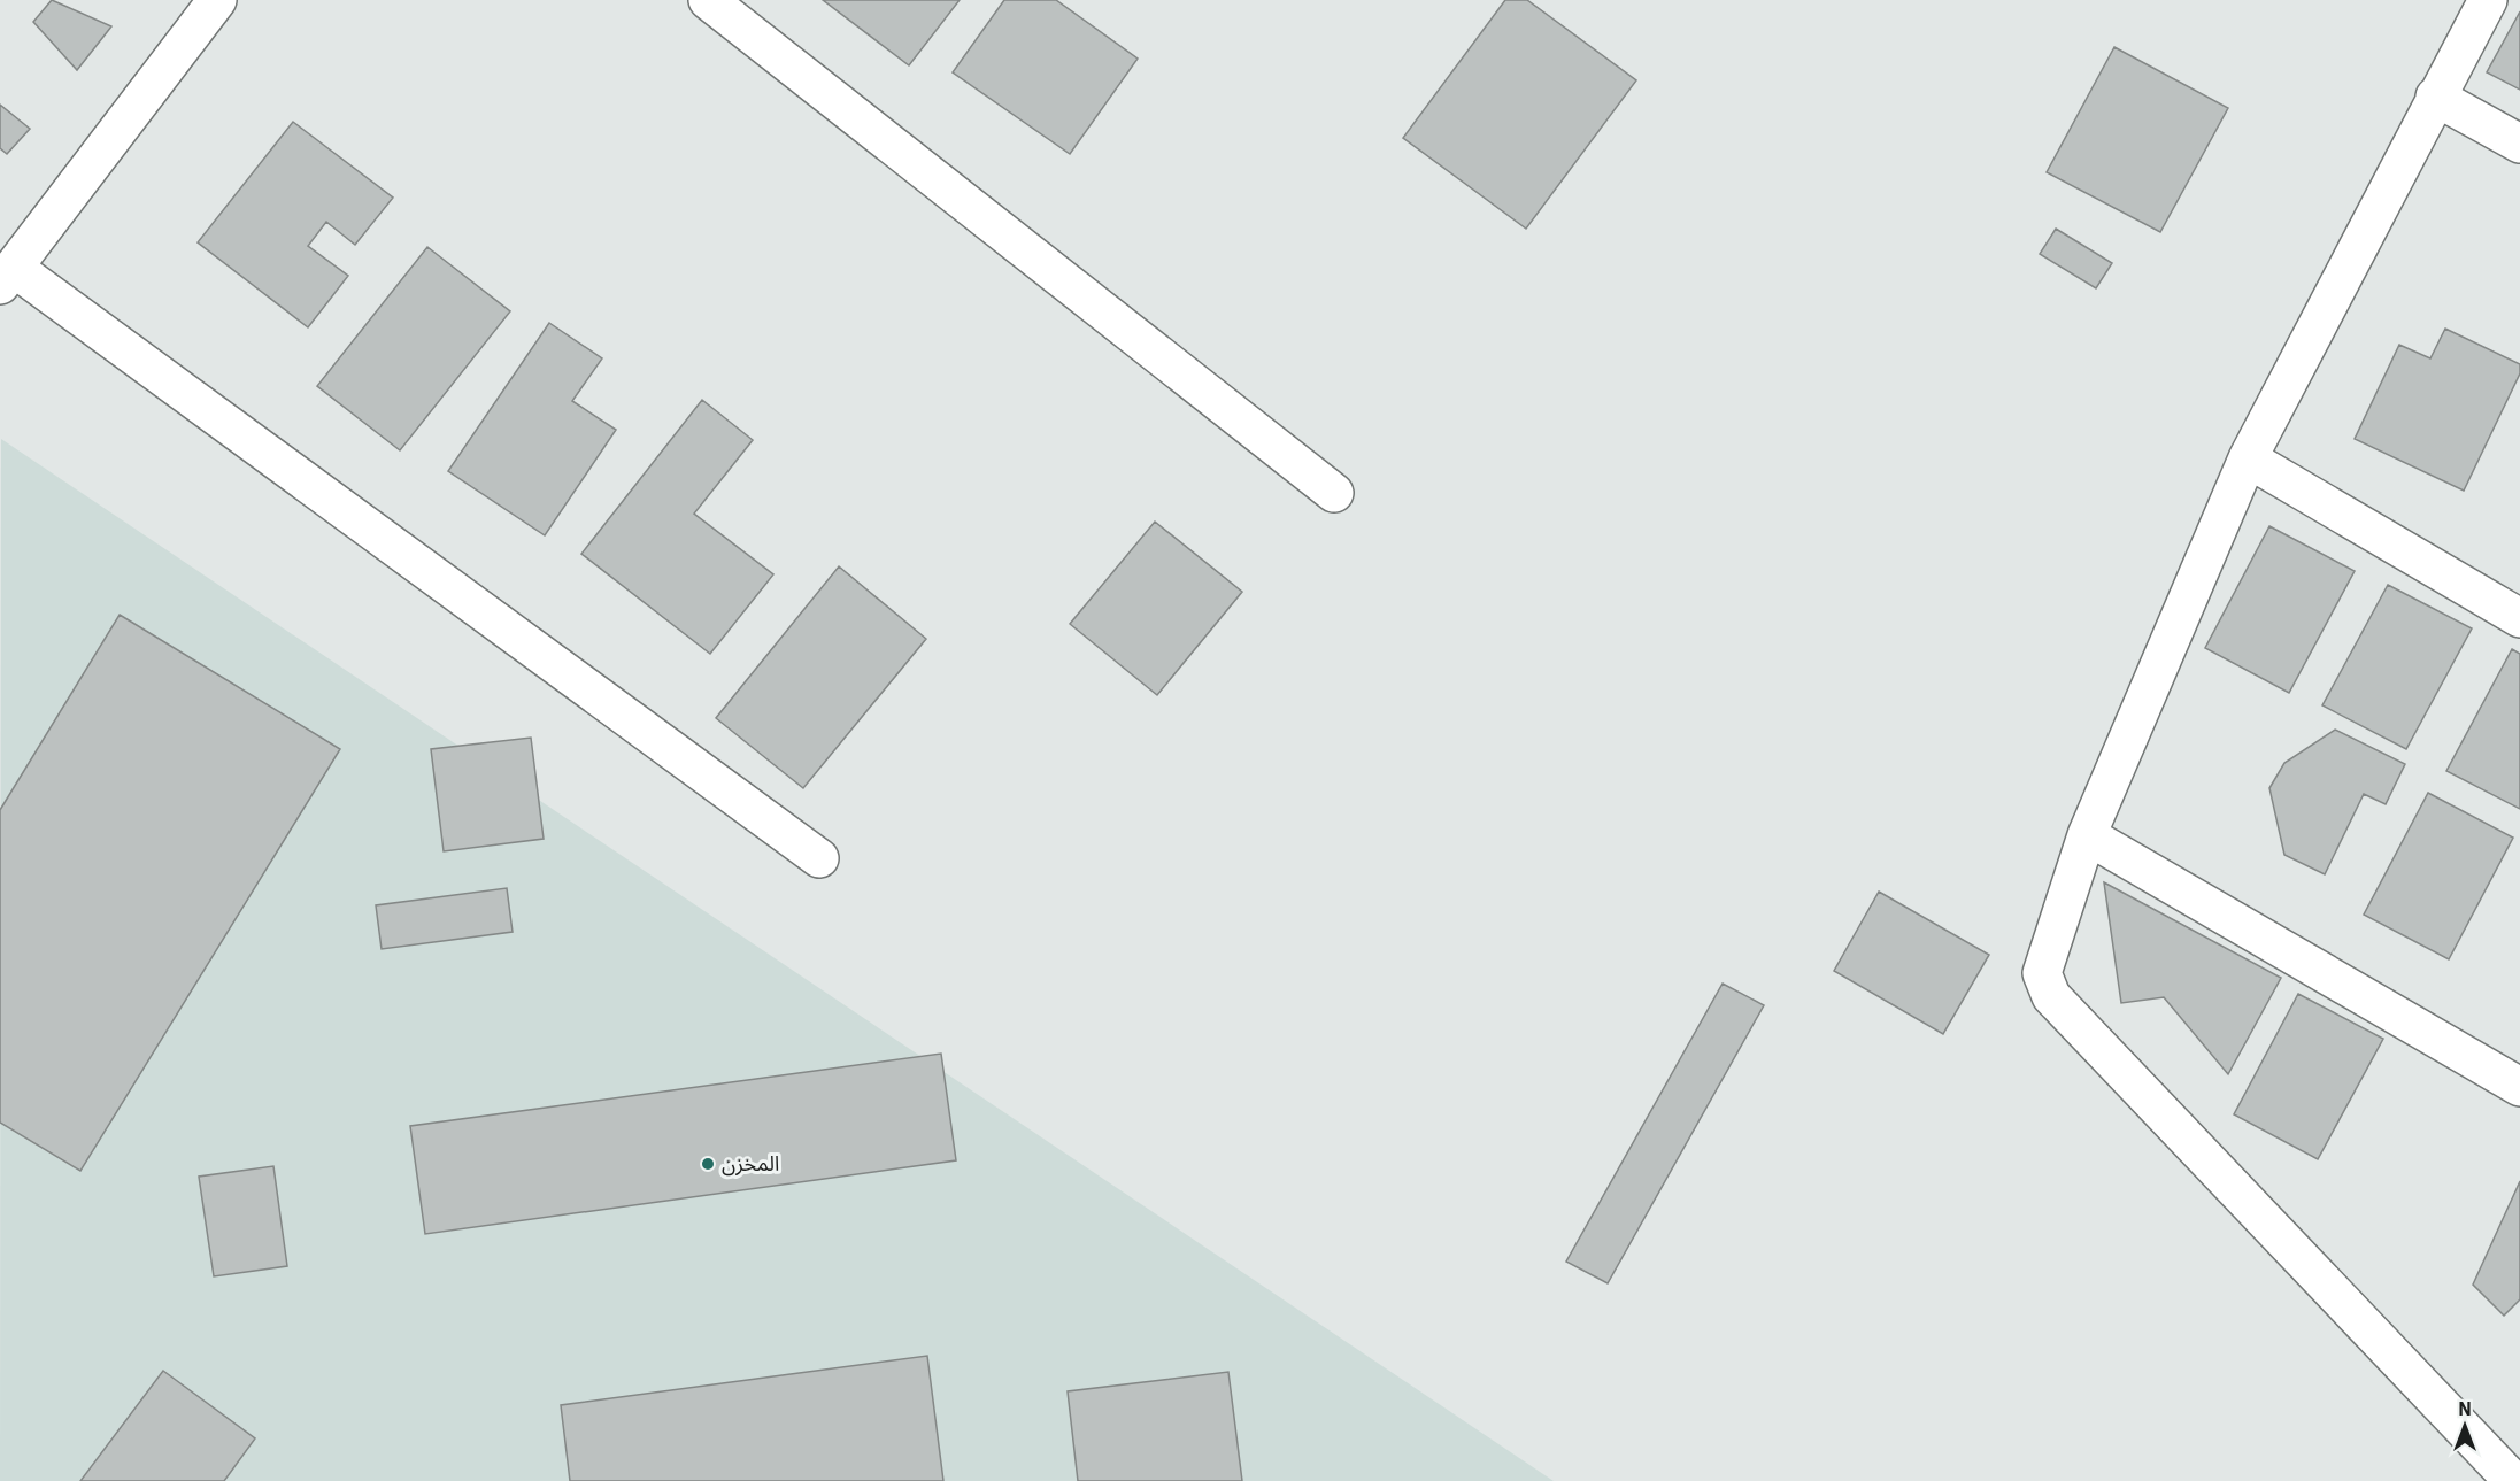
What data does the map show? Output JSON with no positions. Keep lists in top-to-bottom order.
{
  "places": ["المخزن"],
  "north": "top"
}
